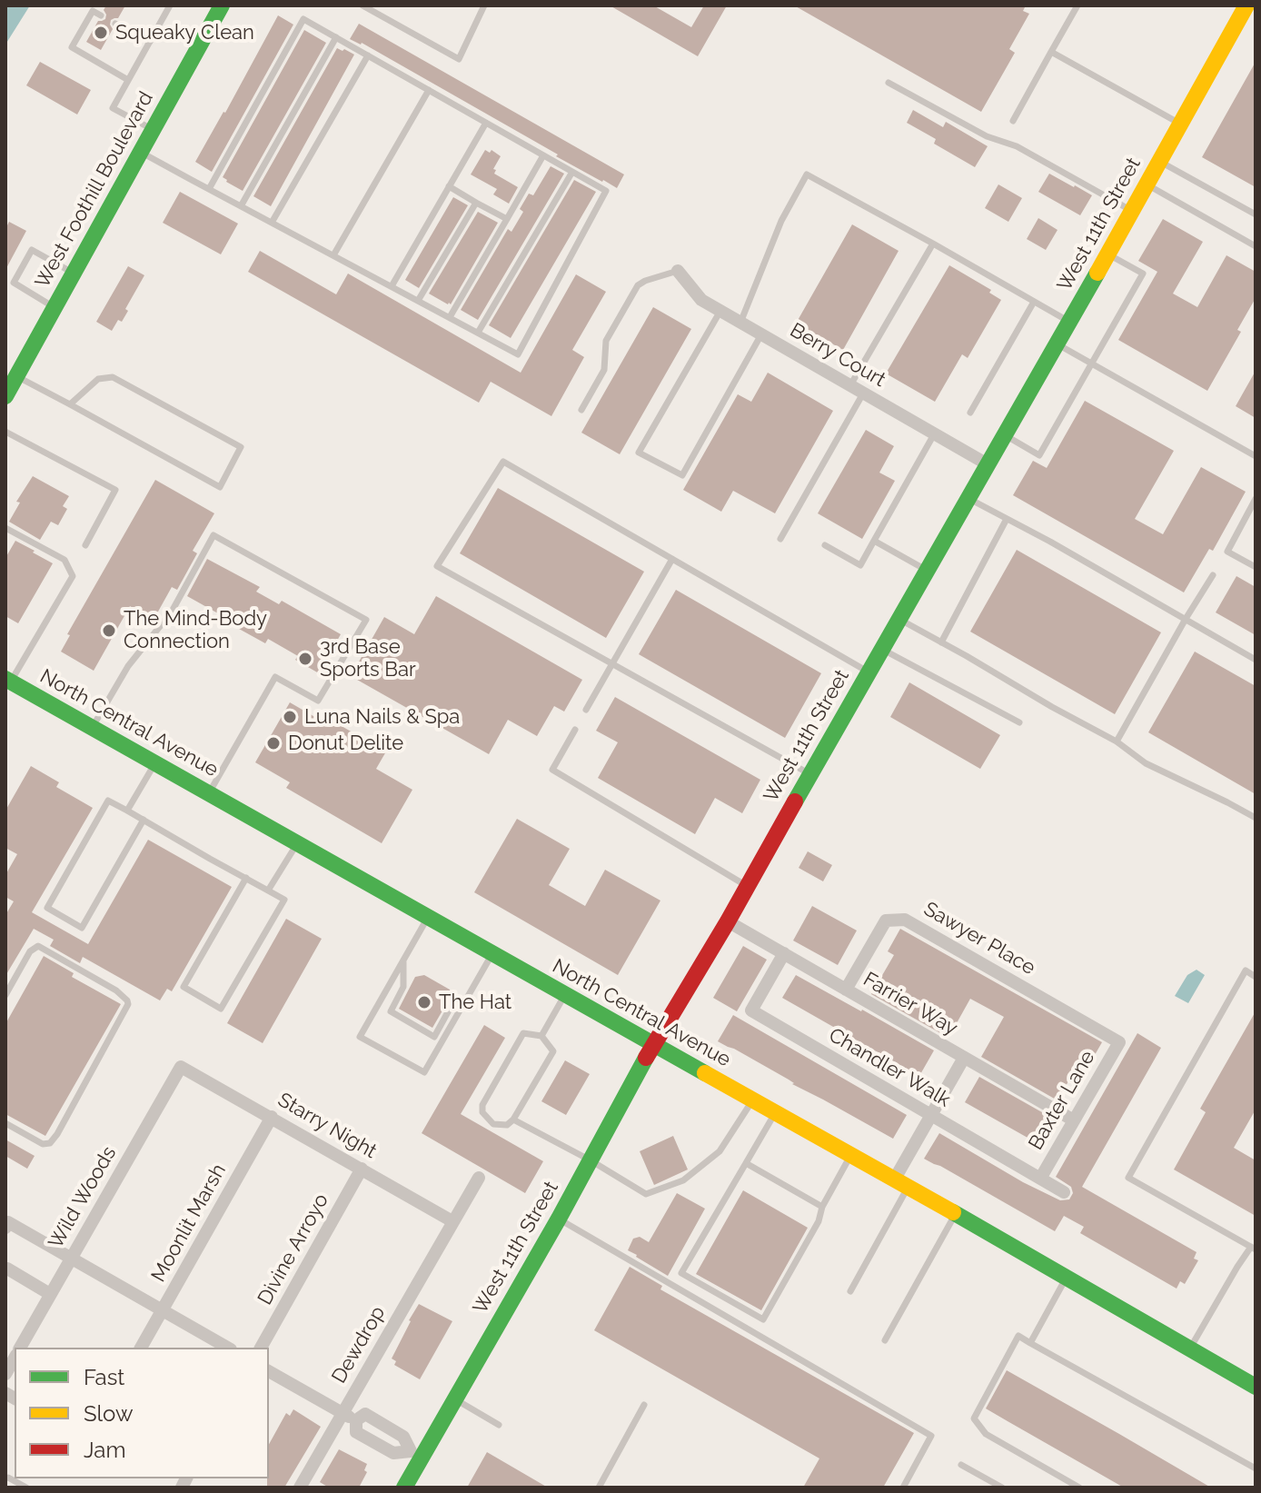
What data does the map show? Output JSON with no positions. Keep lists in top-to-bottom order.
{
  "streets": {
    "main road": ["West Foothill Boulevard", "West 11th Street", "North Central Avenue"],
    "street": [
      "Berry Court",
      "Sawyer Place",
      "Farrier Way",
      "Chandler Walk",
      "Baxter Lane",
      "Starry Night",
      "Wild Woods",
      "Moonlit Marsh",
      "Divine Arroyo",
      "Dewdrop"
    ]
  },
  "crossings": [
    ["West 11th Street", "Berry Court"],
    ["West 11th Street", "North Central Avenue"],
    ["West 11th Street", "Farrier Way"],
    ["Sawyer Place", "Farrier Way"],
    ["Sawyer Place", "Baxter Lane"],
    ["Farrier Way", "Chandler Walk"],
    ["Farrier Way", "Baxter Lane"],
    ["Chandler Walk", "Baxter Lane"],
    ["Starry Night", "Wild Woods"],
    ["Starry Night", "Moonlit Marsh"],
    ["Starry Night", "Divine Arroyo"],
    ["Starry Night", "Dewdrop"]
  ],
  "places": [
    "Squeaky Clean",
    "The Mind-Body Connection",
    "3rd Base Sports Bar",
    "Luna Nails & Spa",
    "Donut Delite",
    "The Hat"
  ],
  "legend": ["Fast", "Slow", "Jam"]
}
